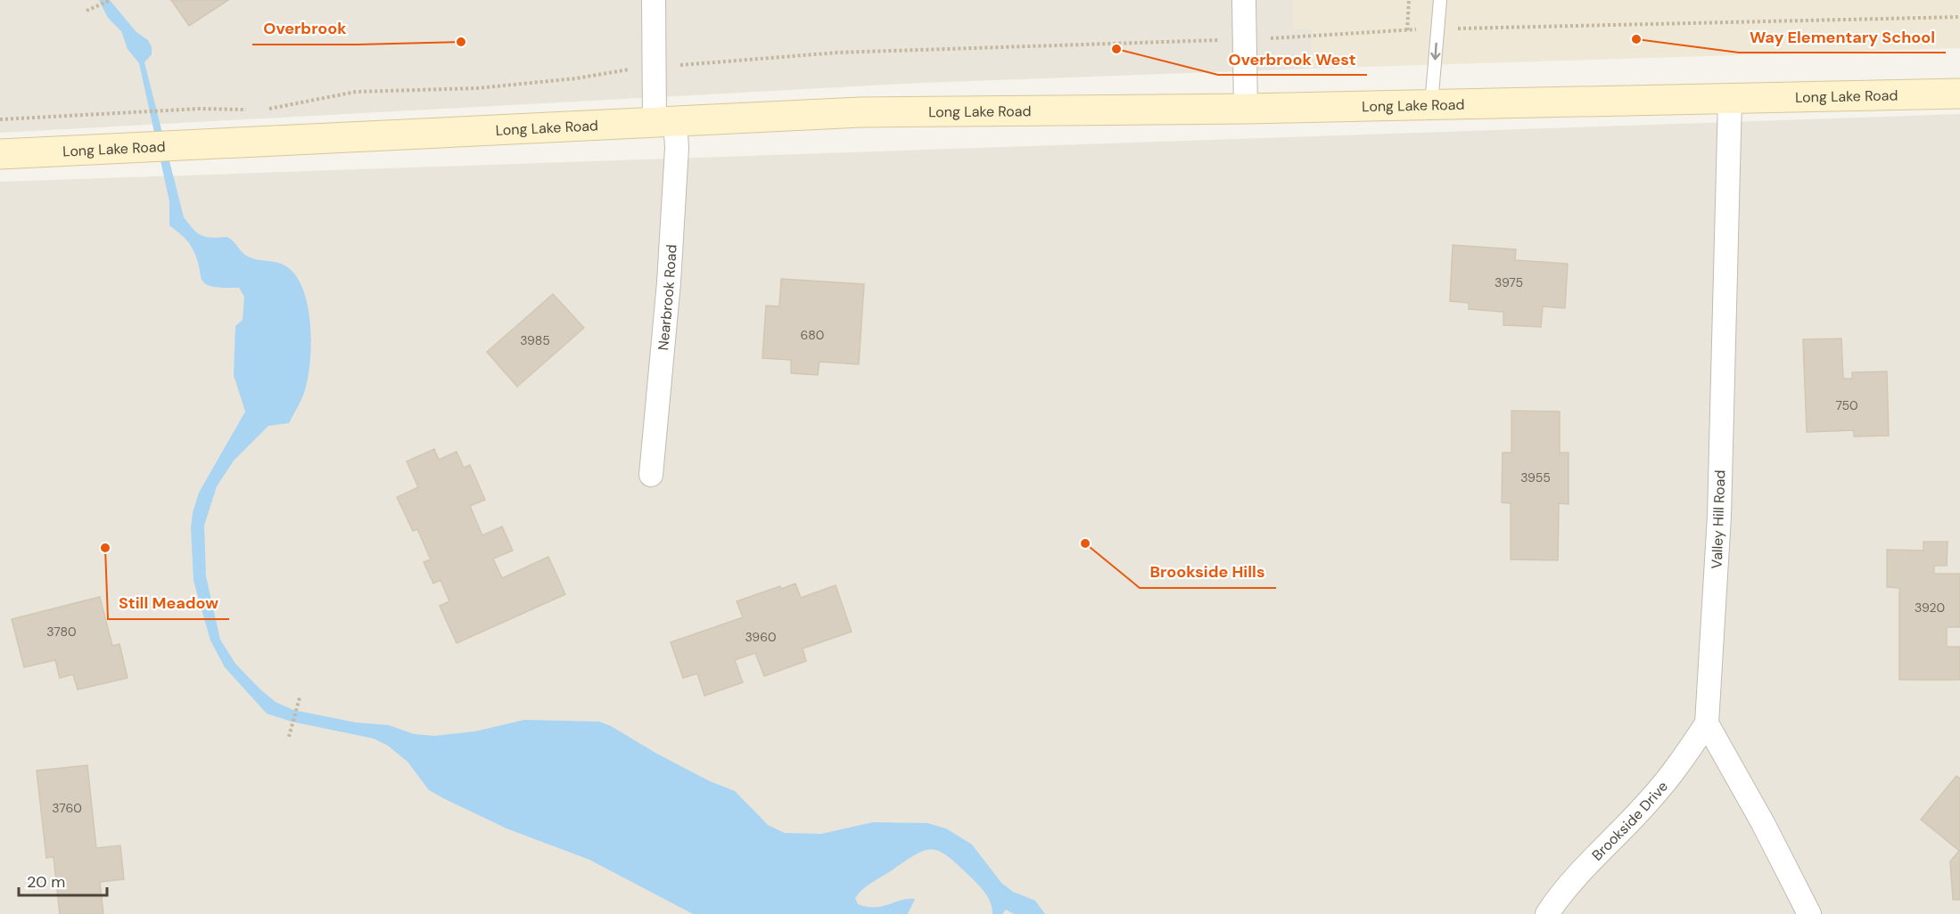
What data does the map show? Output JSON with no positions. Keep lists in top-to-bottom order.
{
  "streets": {
    "main road": ["Long Lake Road"],
    "street": ["Nearbrook Road", "Valley Hill Road", "Brookside Drive"]
  },
  "crossings": [
    ["Long Lake Road", "Nearbrook Road"],
    ["Long Lake Road", "Valley Hill Road"],
    ["Valley Hill Road", "Brookside Drive"]
  ],
  "places": [
    "Way Elementary School",
    "Overbrook",
    "Overbrook West",
    "Brookside Hills",
    "Still Meadow"
  ],
  "house_numbers": [
    "3975",
    "680",
    "3985",
    "750",
    "3955",
    "3920",
    "3780",
    "3960",
    "3760"
  ],
  "scale_bar": "20 m"
}
